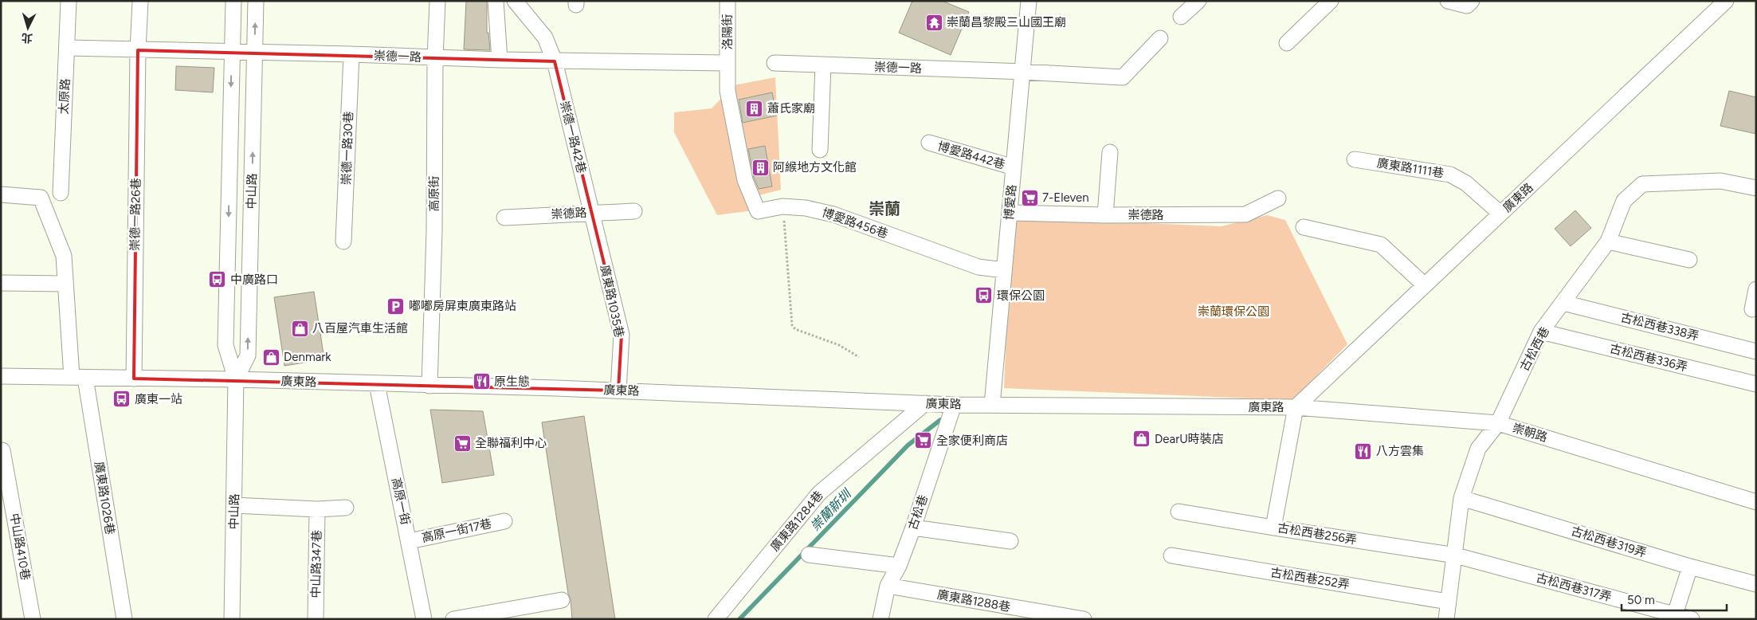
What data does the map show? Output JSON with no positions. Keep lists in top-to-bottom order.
{
  "streets": {
    "street": [
      "洛陽街",
      "崇德一路",
      "太原路",
      "崇德一路42巷",
      "崇德一路30巷",
      "博愛路442巷",
      "廣東路1111巷",
      "中山路",
      "高原街",
      "廣東路",
      "博愛路",
      "崇德路",
      "崇德一路26巷",
      "博愛路456巷",
      "廣東路1035巷",
      "古松西巷338弄",
      "古松西巷",
      "古松西巷336弄",
      "崇朝路",
      "廣東路1026巷",
      "高原一街",
      "古松巷",
      "廣東路1284巷",
      "高原一街17巷",
      "古松西巷256弄",
      "古松西巷319弄",
      "中山路410巷",
      "中山路347巷",
      "古松西巷252弄",
      "古松西巷317弄",
      "廣東路1288巷"
    ]
  },
  "crossings": [
    ["洛陽街", "崇德一路"],
    ["洛陽街", "博愛路456巷"],
    ["崇德一路", "太原路"],
    ["崇德一路", "崇德一路42巷"],
    ["崇德一路", "崇德一路30巷"],
    ["崇德一路", "中山路"],
    ["崇德一路", "高原街"],
    ["崇德一路", "博愛路"],
    ["崇德一路", "崇德一路26巷"],
    ["崇德一路", "博愛路456巷"],
    ["崇德一路42巷", "崇德路"],
    ["崇德一路42巷", "廣東路1035巷"],
    ["博愛路442巷", "博愛路"],
    ["廣東路1111巷", "廣東路"],
    ["中山路", "廣東路"],
    ["高原街", "廣東路"],
    ["廣東路", "博愛路"],
    ["廣東路", "崇德一路26巷"],
    ["廣東路", "廣東路1035巷"],
    ["廣東路", "崇朝路"],
    ["廣東路", "廣東路1026巷"],
    ["廣東路", "高原一街"],
    ["廣東路", "古松巷"],
    ["廣東路", "廣東路1284巷"],
    ["博愛路", "崇德路"],
    ["博愛路", "博愛路456巷"],
    ["崇德路", "廣東路1035巷"],
    ["古松西巷338弄", "古松西巷"],
    ["古松西巷", "古松西巷336弄"],
    ["古松西巷", "崇朝路"],
    ["古松西巷", "古松西巷256弄"],
    ["古松西巷", "古松西巷319弄"],
    ["古松西巷", "古松西巷252弄"],
    ["古松西巷", "古松西巷317弄"],
    ["高原一街", "高原一街17巷"],
    ["古松巷", "廣東路1288巷"],
    ["古松西巷256弄", "古松西巷317弄"]
  ],
  "districts": ["崇蘭"],
  "water": ["崇蘭新圳"],
  "parks": ["崇蘭環保公園"],
  "places": {
    "temple": ["崇蘭昌黎殿三山國王廟"],
    "building": ["蕭氏家廟", "阿緱地方文化館"],
    "supermarket": ["7-Eleven", "全家便利商店", "全聯福利中心"],
    "bus stop": ["中廣路口", "環保公園", "廣東一站"],
    "parking": ["嘟嘟房屏東廣東路站"],
    "shop": ["八百屋汽車生活館", "Denmark", "DearU時裝店"],
    "restaurant": ["原生態", "八方雲集"]
  },
  "scale_bar": "50 m",
  "north": "bottom"
}
